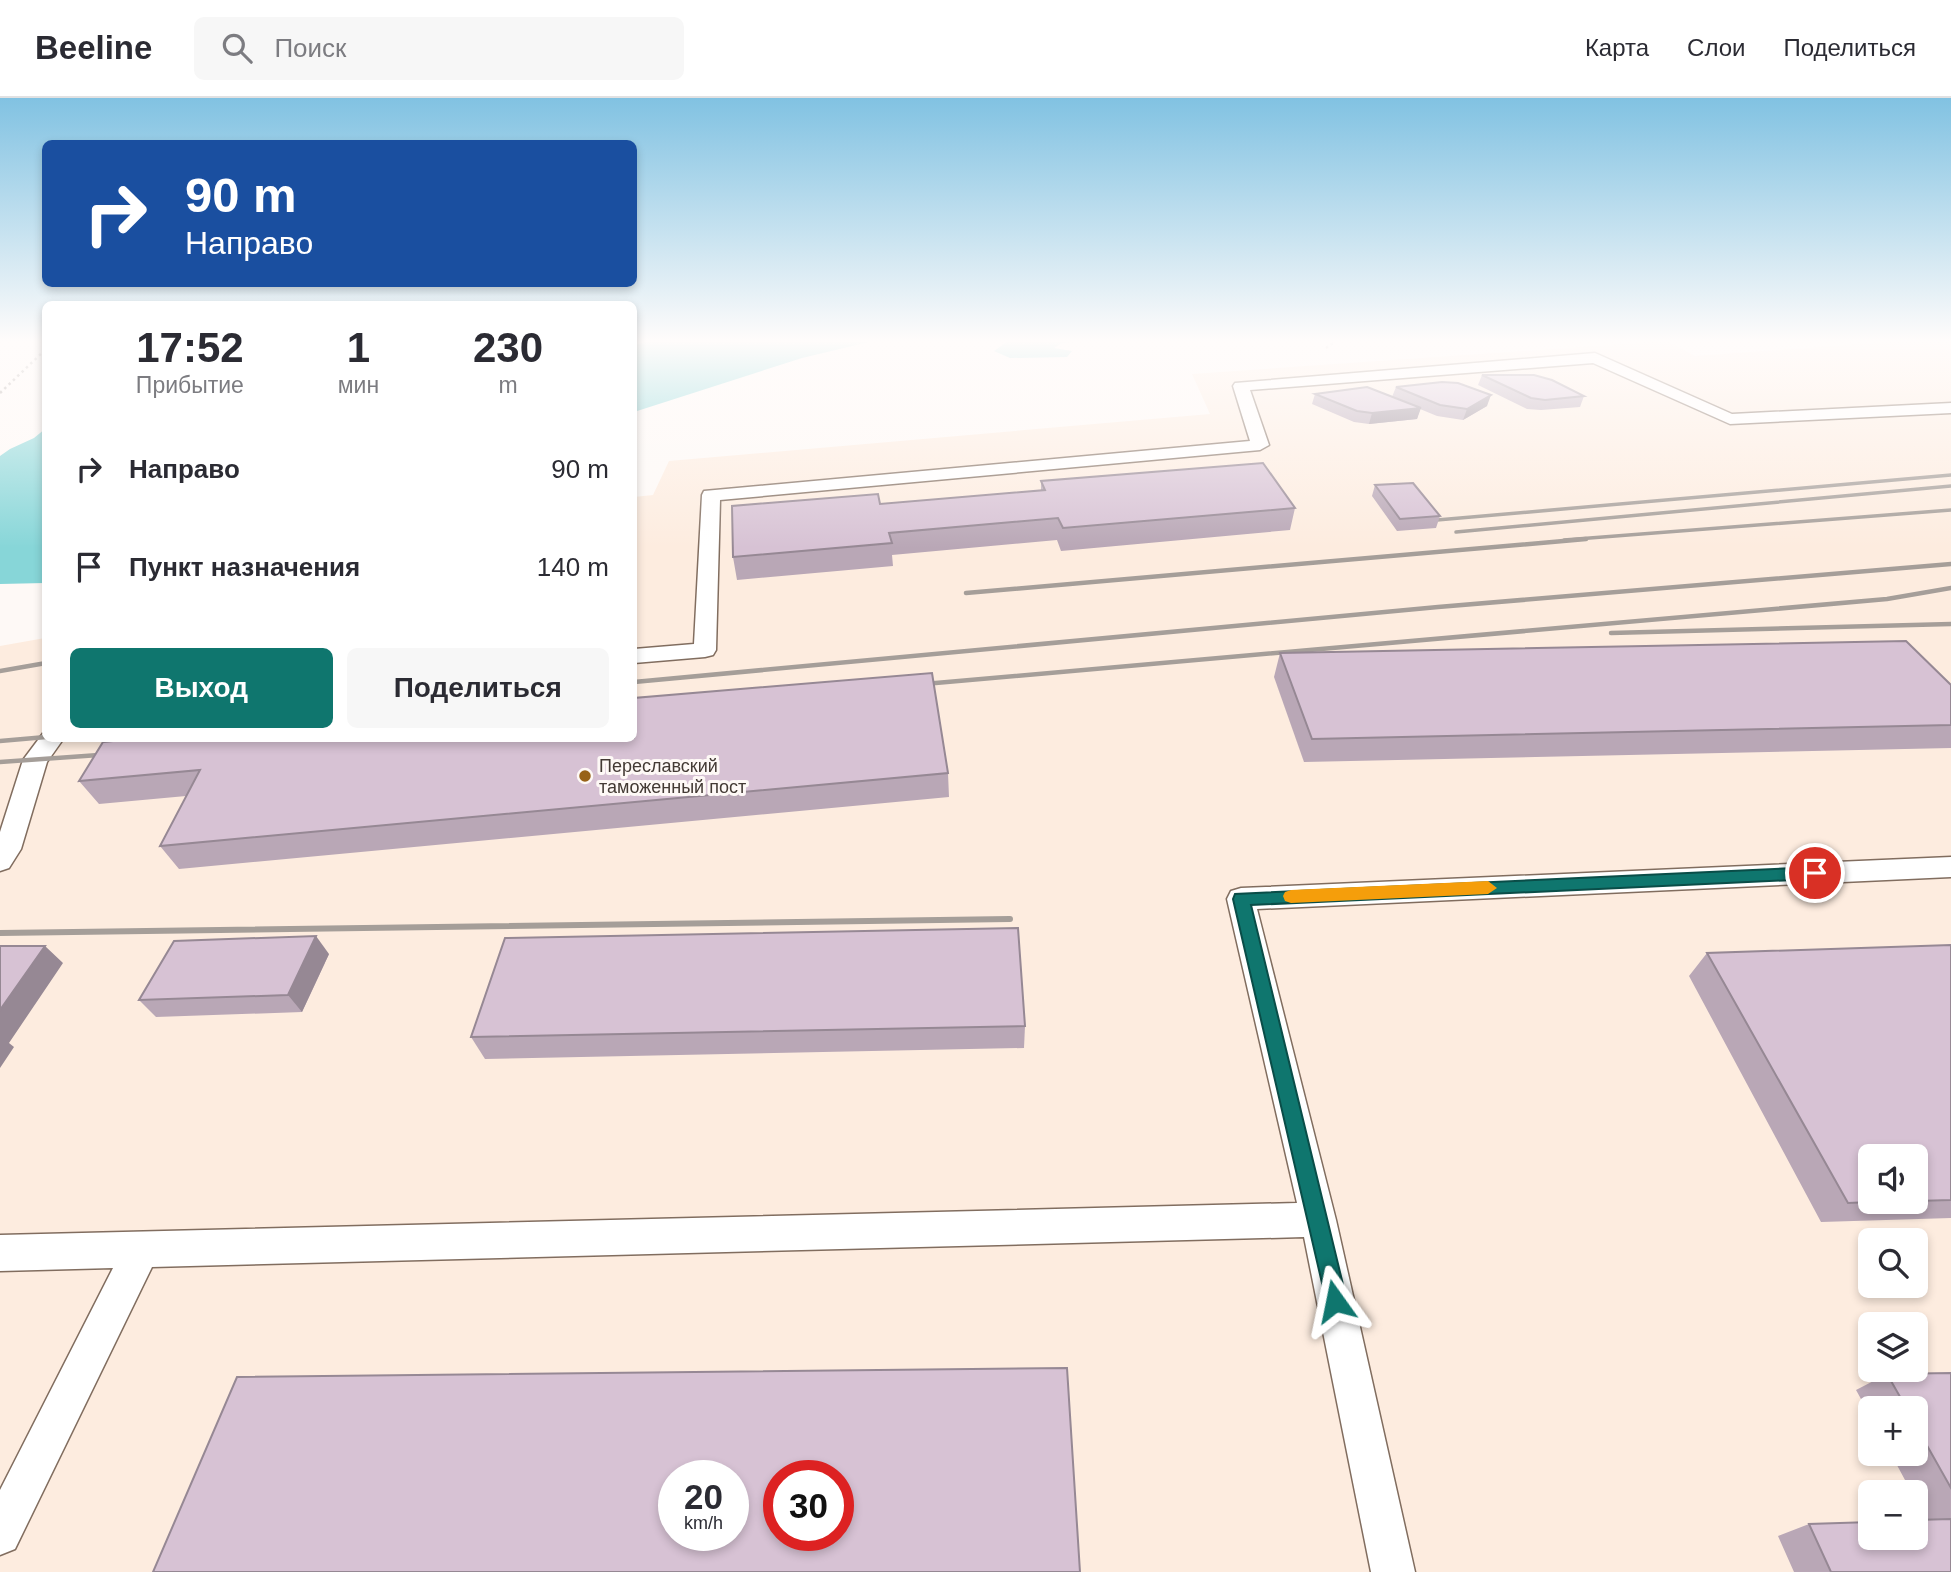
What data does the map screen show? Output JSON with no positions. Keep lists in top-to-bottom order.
{
  "places": ["Переславский таможенный пост"],
  "page": {
    "header": "Beeline",
    "search": "Поиск",
    "nav": ["Карта", "Слои", "Поделиться"],
    "turn": ["90 m", "Направо"],
    "eta": [
      "17:52",
      "Прибытие",
      "1",
      "мин",
      "230",
      "m"
    ],
    "list": [
      {
        "name": "Направо",
        "value": "90 m"
      },
      {
        "name": "Пункт назначения",
        "value": "140 m"
      }
    ],
    "buttons": ["Выход", "Поделиться"],
    "map_buttons": ["+", "−"],
    "speed": "20 km/h",
    "limit": "30"
  }
}
